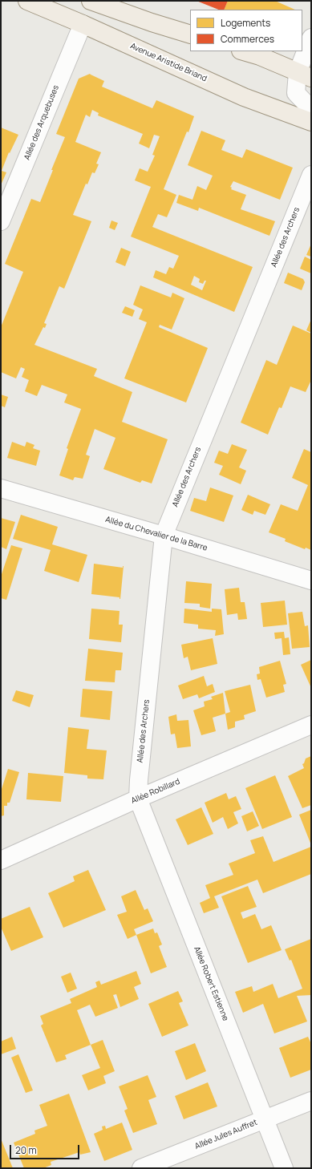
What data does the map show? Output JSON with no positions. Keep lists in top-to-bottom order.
{
  "streets": {
    "main road": ["Avenue Aristide Briand"],
    "street": [
      "Allée des Arquebuses",
      "Allée des Archers",
      "Allée du Chevalier de la Barre",
      "Allée Robillard",
      "Allée Robert Estienne",
      "Allée Jules Auffret"
    ]
  },
  "crossings": [
    ["Avenue Aristide Briand", "Allée des Arquebuses"],
    ["Allée des Archers", "Allée du Chevalier de la Barre"],
    ["Allée des Archers", "Allée Robillard"],
    ["Allée des Archers", "Allée Robert Estienne"],
    ["Allée Robillard", "Allée Robert Estienne"],
    ["Allée Robert Estienne", "Allée Jules Auffret"]
  ],
  "legend": ["Logements", "Commerces"],
  "scale_bar": "20 m"
}
